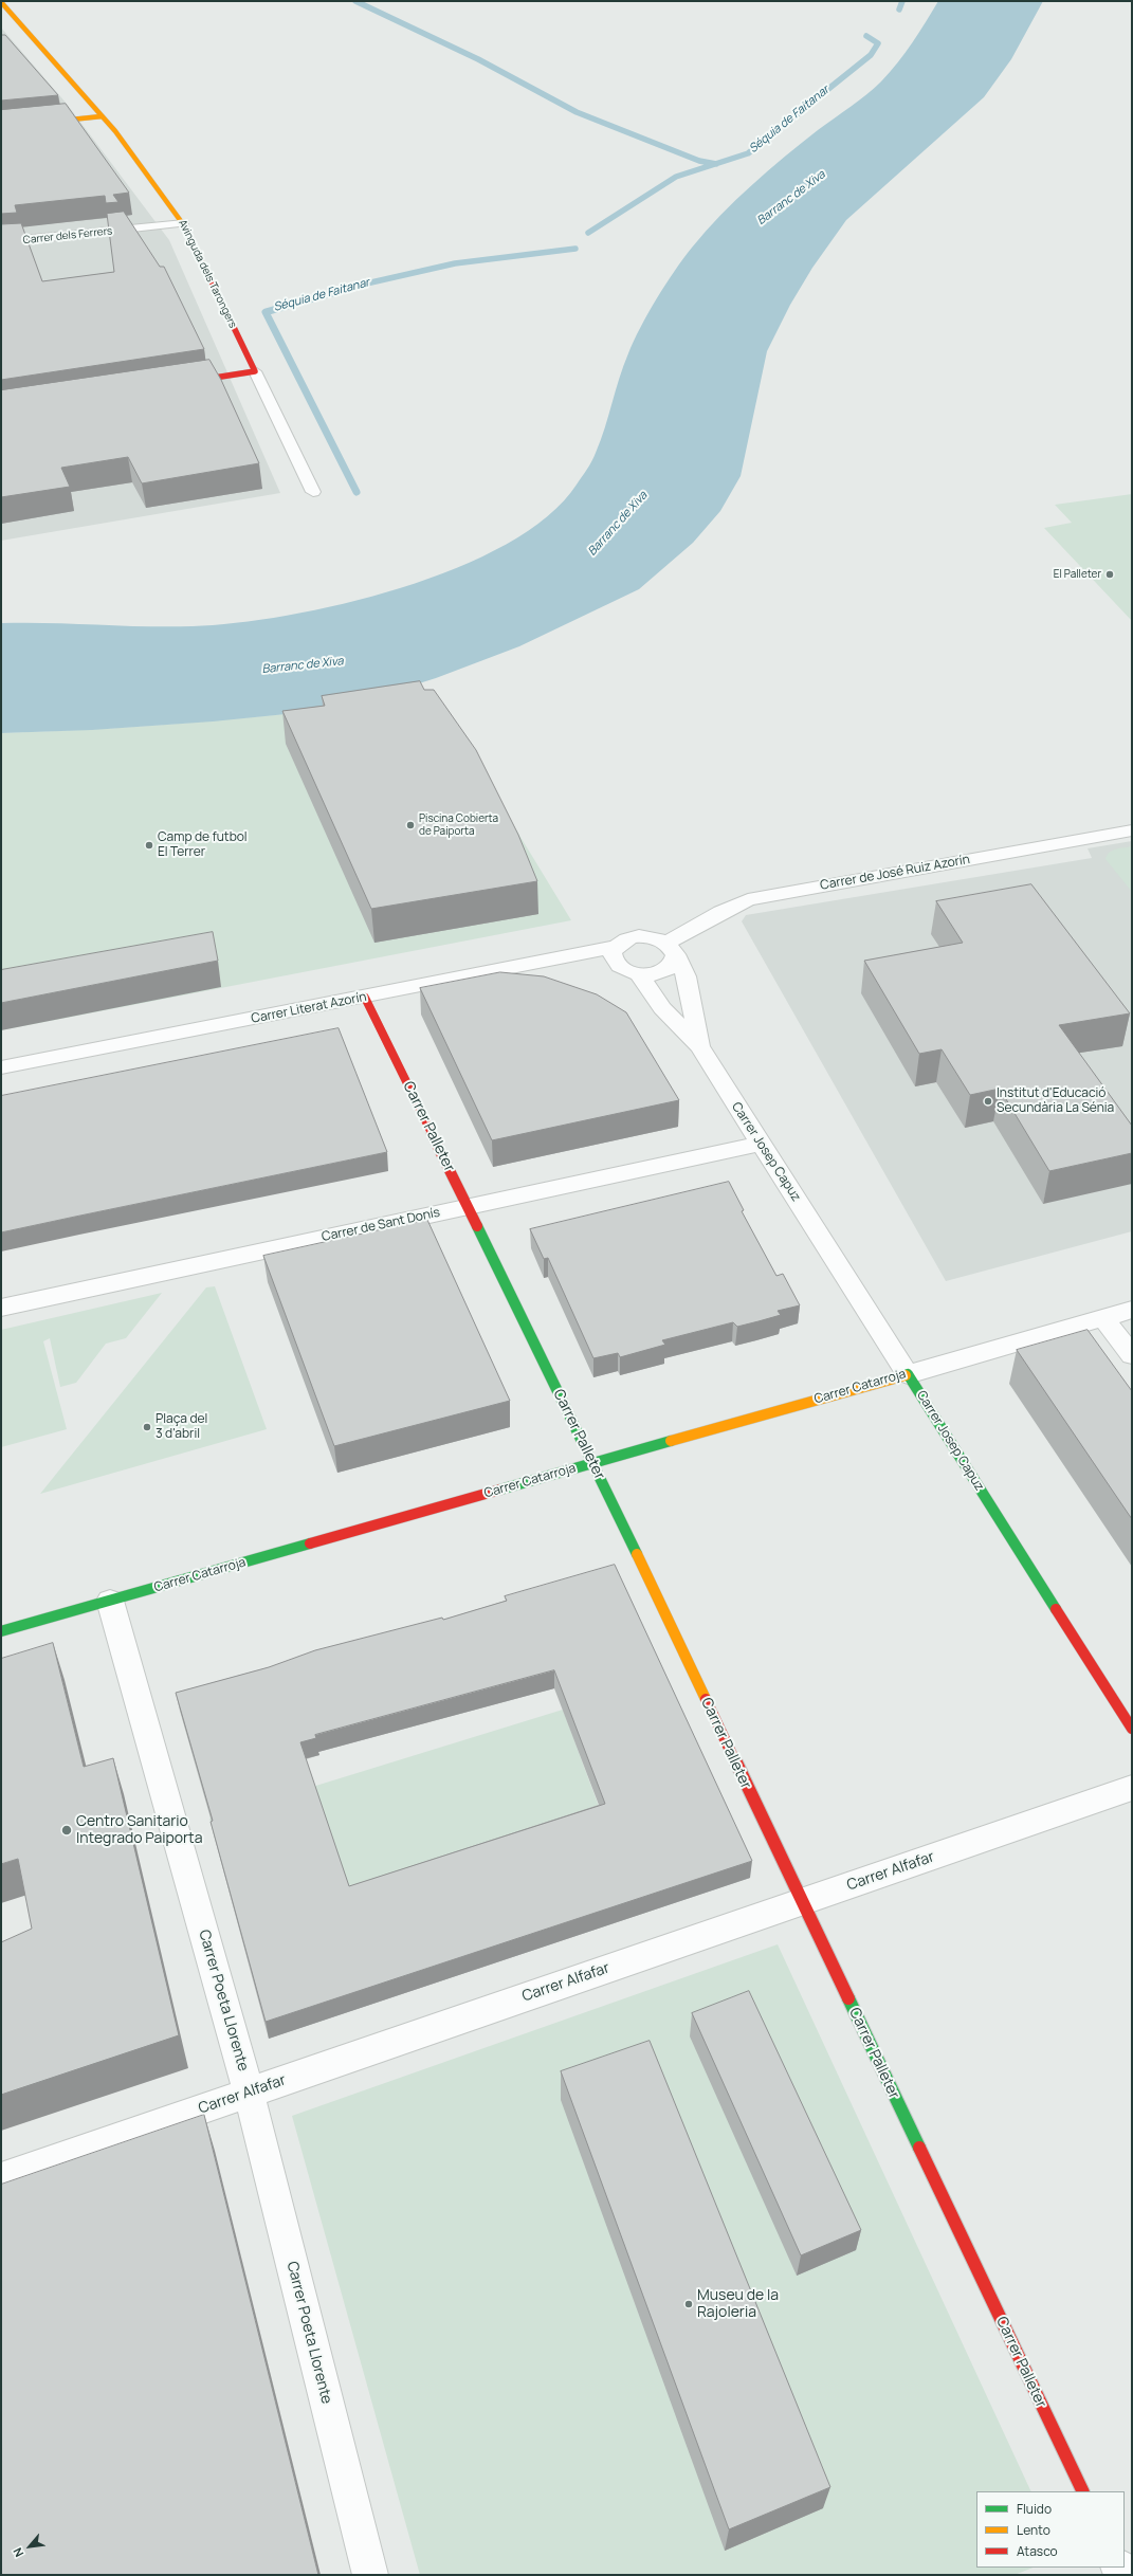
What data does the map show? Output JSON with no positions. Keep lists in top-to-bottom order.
{
  "streets": {
    "street": [
      "Carrer dels Ferrers",
      "Avinguda dels Tarongers",
      "Carrer de José Ruiz Azorín",
      "Carrer Literat Azorín",
      "Carrer Palleter",
      "Carrer Josep Capuz",
      "Carrer de Sant Donís",
      "Carrer Catarroja",
      "Carrer Alfafar",
      "Carrer Poeta Llorente"
    ]
  },
  "crossings": [
    ["Carrer dels Ferrers", "Avinguda dels Tarongers"],
    ["Carrer de José Ruiz Azorín", "Carrer Literat Azorín"],
    ["Carrer de José Ruiz Azorín", "Carrer Josep Capuz"],
    ["Carrer Literat Azorín", "Carrer Palleter"],
    ["Carrer Literat Azorín", "Carrer Josep Capuz"],
    ["Carrer Palleter", "Carrer de Sant Donís"],
    ["Carrer Palleter", "Carrer Catarroja"],
    ["Carrer Palleter", "Carrer Alfafar"],
    ["Carrer Josep Capuz", "Carrer de Sant Donís"],
    ["Carrer Josep Capuz", "Carrer Catarroja"],
    ["Carrer Catarroja", "Carrer Poeta Llorente"],
    ["Carrer Alfafar", "Carrer Poeta Llorente"]
  ],
  "water": ["Séquia de Faitanar", "Barranc de Xiva"],
  "places": [
    "El Palleter",
    "Piscina Cobierta de Paiporta",
    "Camp de futbol El Terrer",
    "Institut d'Educació Secundària La Sénia",
    "Plaça del 3 d'abril",
    "Centro Sanitario Integrado Paiporta",
    "Museu de la Rajoleria"
  ],
  "legend": ["Fluido", "Lento", "Atasco"],
  "north": "bottom left"
}
